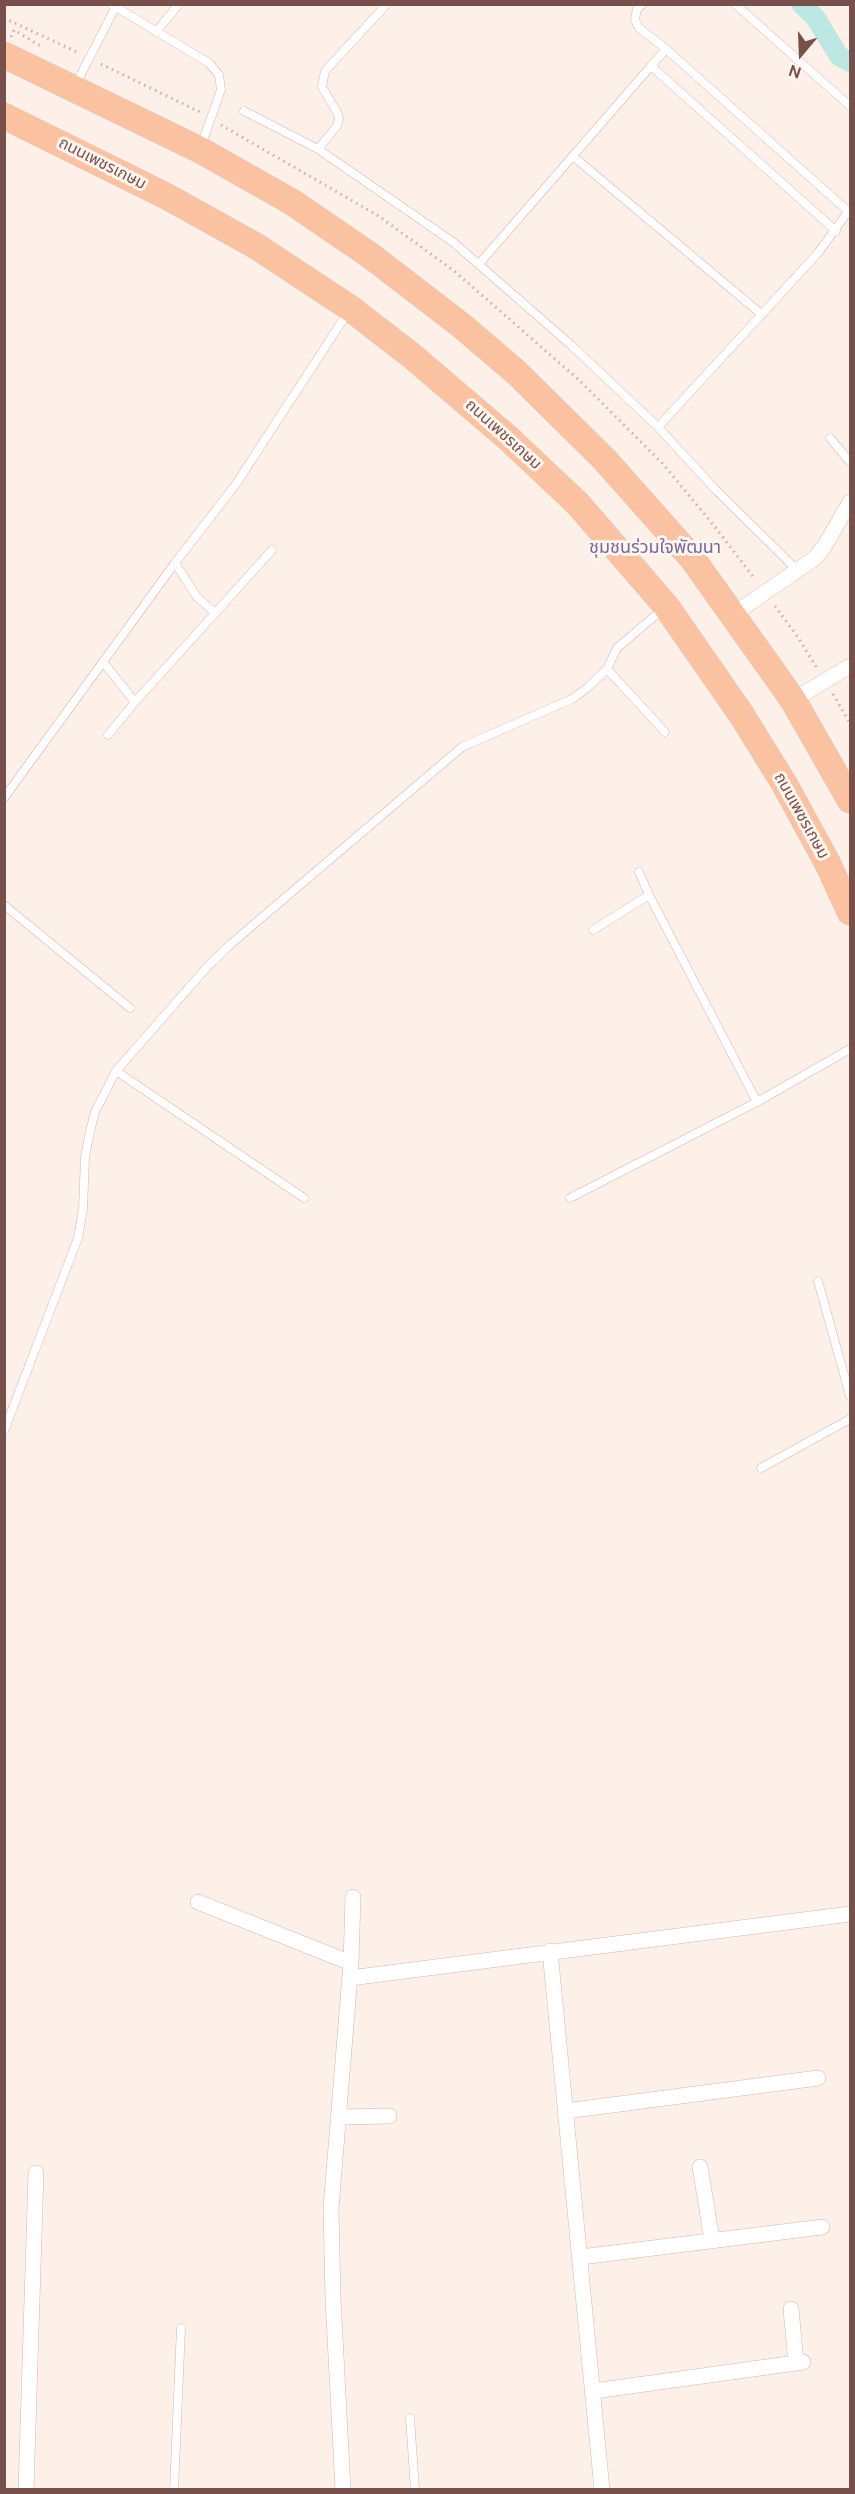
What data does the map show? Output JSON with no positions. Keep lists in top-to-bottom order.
{
  "streets": {
    "main road": ["ถนนเพชรเกษม"]
  },
  "districts": ["ชุมชนร่วมใจพัฒนา"],
  "north": "bottom"
}
